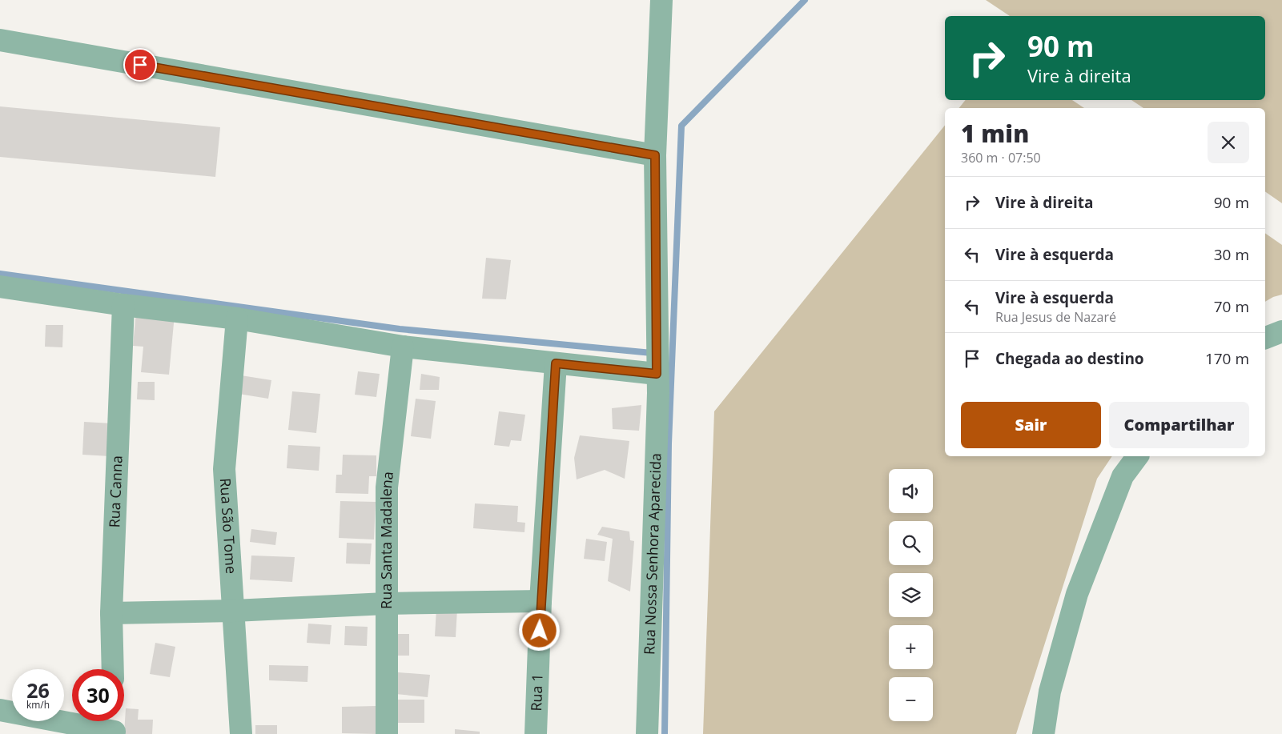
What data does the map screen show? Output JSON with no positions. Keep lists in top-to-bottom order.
{
  "streets": {
    "street": [
      "Rua Canna",
      "Rua São Tome",
      "Rua Santa Madalena",
      "Rua Nossa Senhora Aparecida",
      "Rua 1"
    ]
  },
  "page": {
    "turn": ["90 m", "Vire à direita"],
    "heading": ["1 min", "360 m · 07:50"],
    "list": [
      {
        "name": "Vire à direita",
        "value": "90 m"
      },
      {
        "name": "Vire à esquerda",
        "value": "30 m"
      },
      {
        "name": "Vire à esquerda",
        "note": "Rua Jesus de Nazaré",
        "value": "70 m"
      },
      {
        "name": "Chegada ao destino",
        "value": "170 m"
      }
    ],
    "buttons": ["Sair", "Compartilhar"],
    "map_buttons": ["+", "−"],
    "speed": "26 km/h",
    "limit": "30"
  }
}
